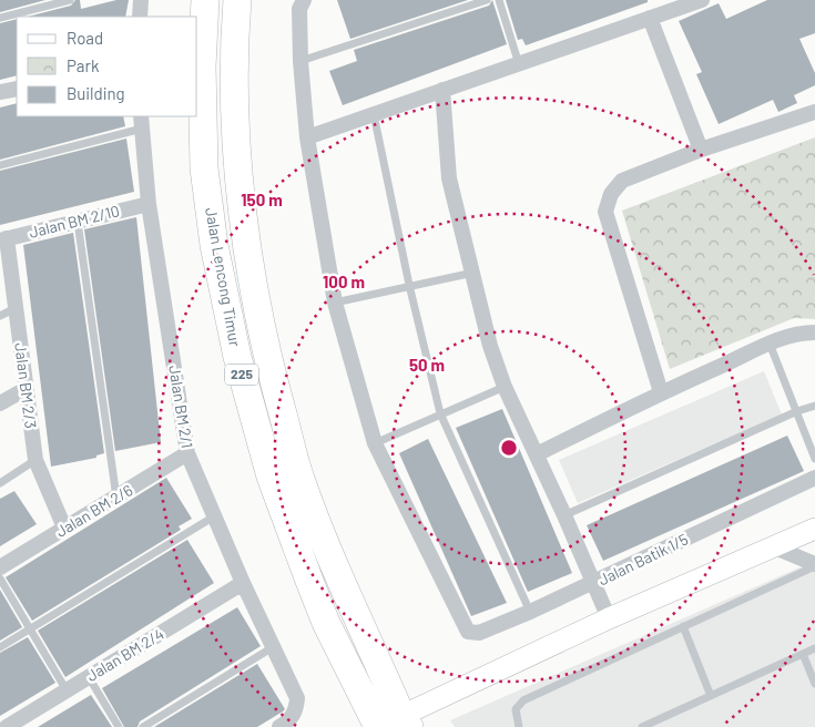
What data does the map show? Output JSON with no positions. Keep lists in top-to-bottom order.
{
  "streets": {
    "highway": ["Jalan Lencong Timur", "225"],
    "street": [
      "Jalan BM 2/10",
      "Jalan BM 2/3",
      "Jalan BM 2/1",
      "Jalan BM 2/6",
      "Jalan Batik 1/5",
      "Jalan BM 2/4"
    ]
  },
  "crossings": [
    ["Jalan BM 2/10", "Jalan BM 2/3"],
    ["Jalan BM 2/10", "Jalan BM 2/1"],
    ["Jalan BM 2/3", "Jalan BM 2/6"],
    ["Jalan BM 2/1", "Jalan BM 2/6"],
    ["Jalan BM 2/1", "Jalan BM 2/4"]
  ],
  "legend": ["Road", "Park", "Building"],
  "rings": ["150 m", "100 m", "50 m"]
}
